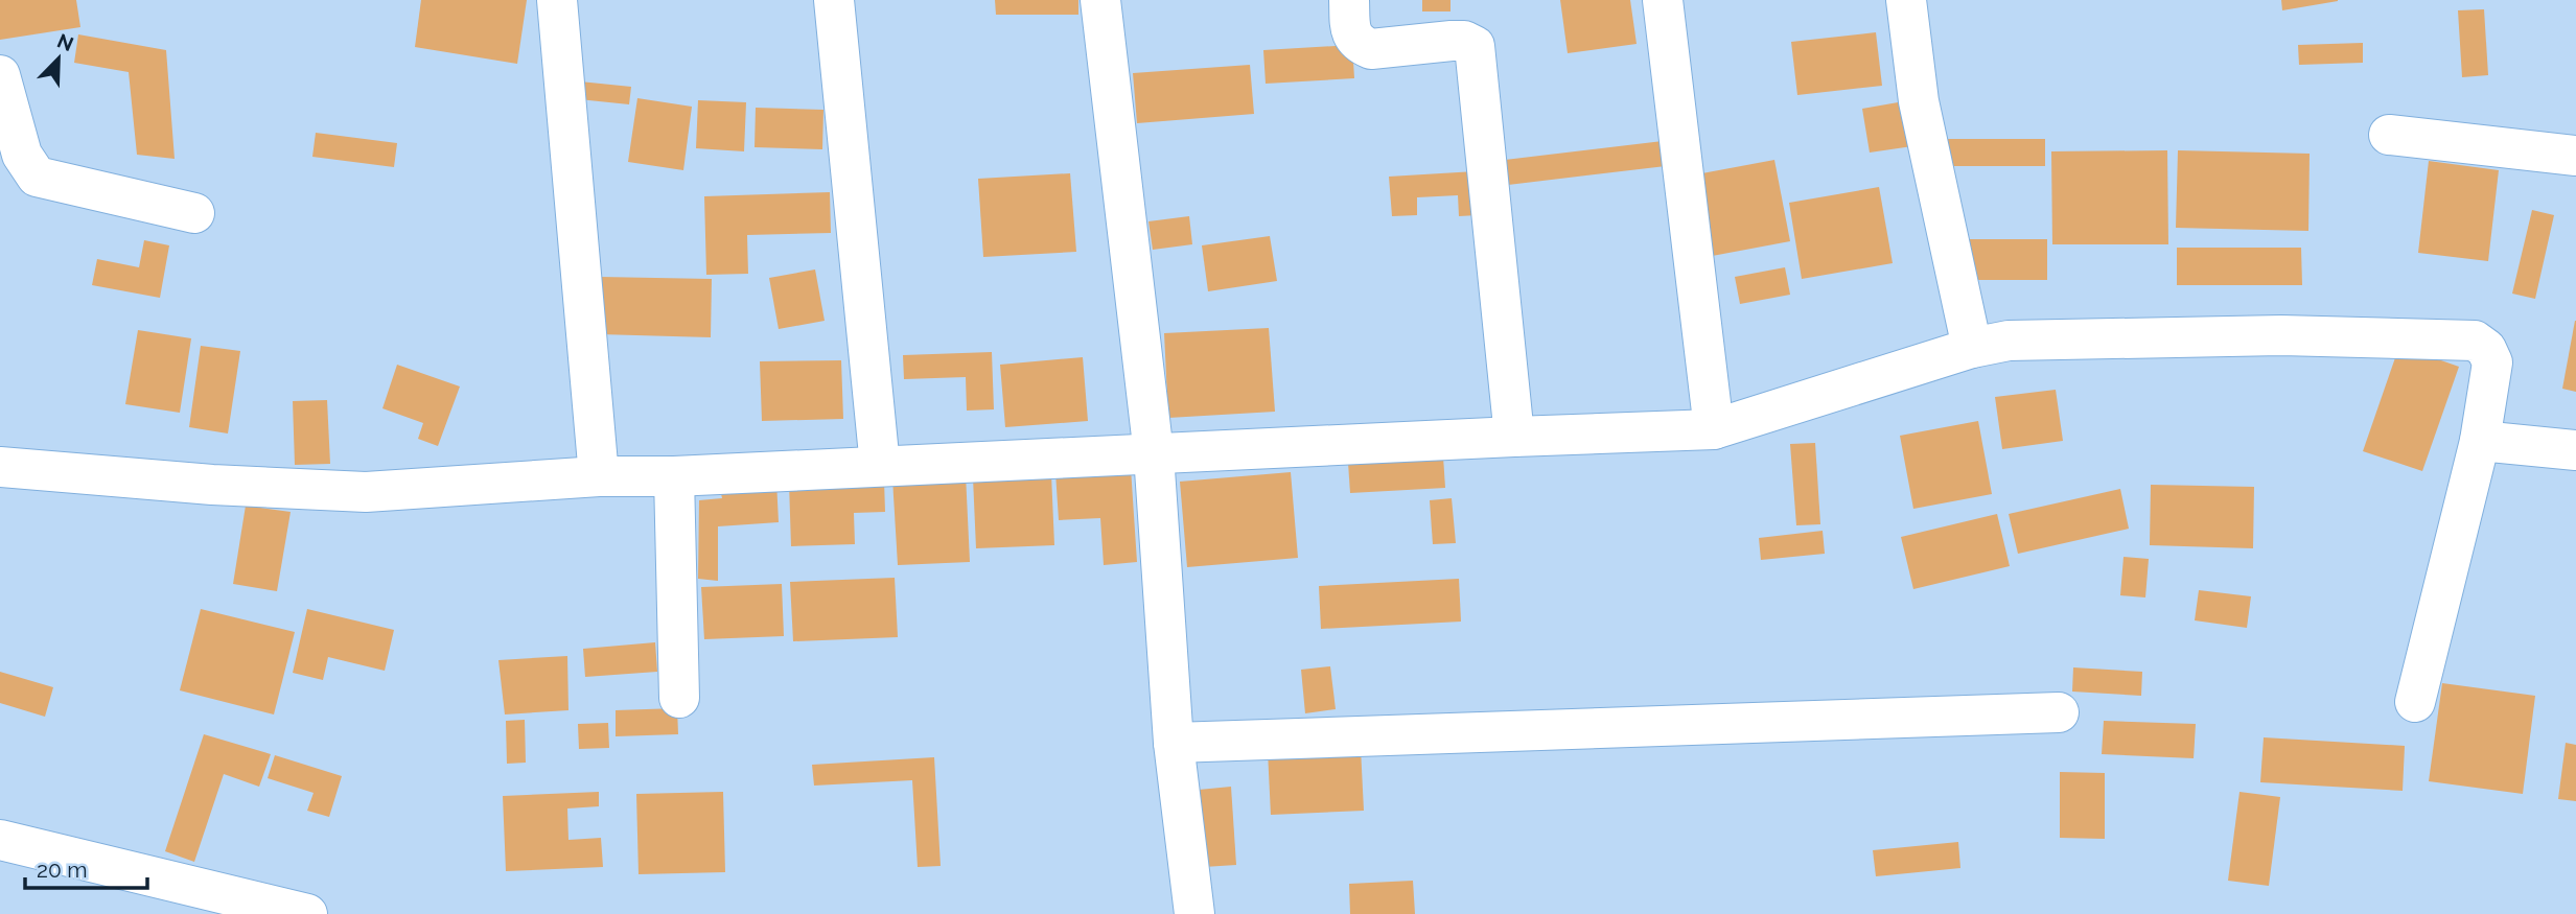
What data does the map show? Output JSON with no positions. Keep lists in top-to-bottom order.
{
  "scale_bar": "20 m",
  "north": "top right"
}
